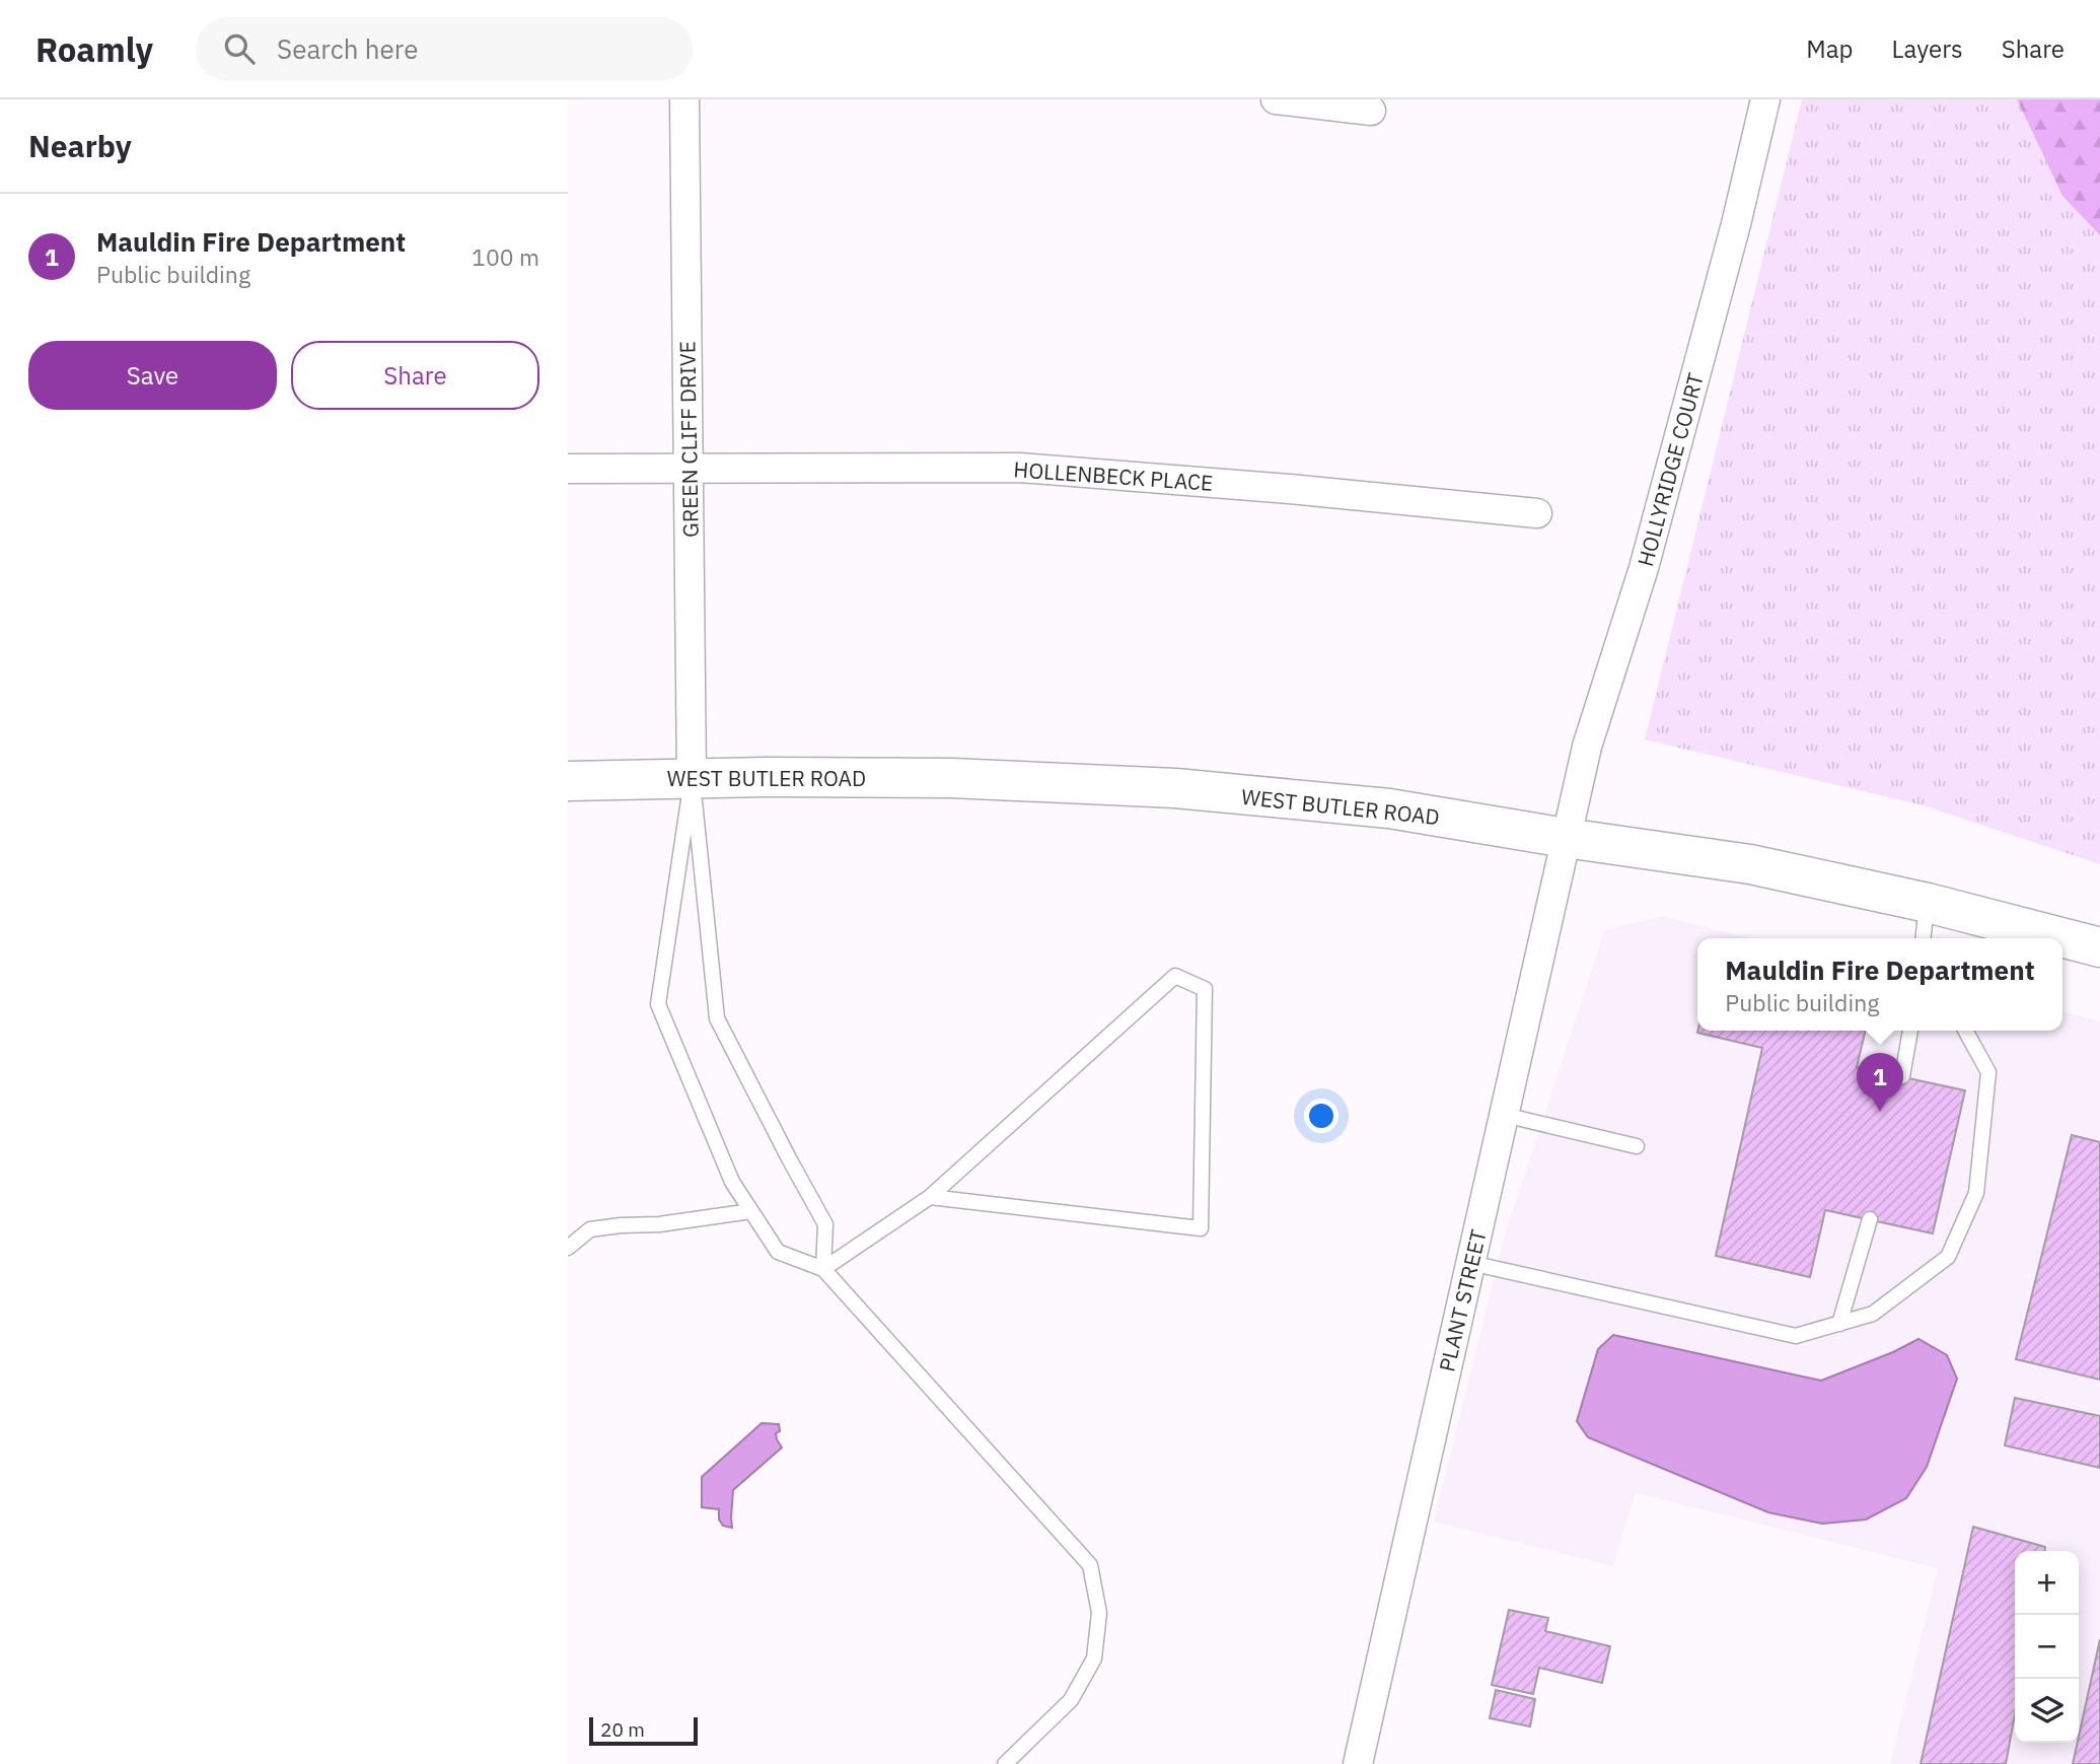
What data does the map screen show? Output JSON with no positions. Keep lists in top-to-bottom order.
{
  "streets": {
    "main road": ["WEST BUTLER ROAD"],
    "street": [
      "GREEN CLIFF DRIVE",
      "HOLLYRIDGE COURT",
      "HOLLENBECK PLACE",
      "PLANT STREET"
    ]
  },
  "crossings": [
    ["GREEN CLIFF DRIVE", "HOLLENBECK PLACE"],
    ["GREEN CLIFF DRIVE", "WEST BUTLER ROAD"],
    ["HOLLYRIDGE COURT", "WEST BUTLER ROAD"],
    ["HOLLYRIDGE COURT", "PLANT STREET"],
    ["WEST BUTLER ROAD", "PLANT STREET"]
  ],
  "scale_bar": "20 m",
  "page": {
    "header": "Roamly",
    "search": "Search here",
    "nav": ["Map", "Layers", "Share"],
    "heading": "Nearby",
    "list": [
      {
        "mark": "1",
        "name": "Mauldin Fire Department",
        "note": "Public building",
        "value": "100 m"
      }
    ],
    "buttons": ["Save", "Share"],
    "popup": ["Mauldin Fire Department", "Public building"],
    "pins": "1",
    "map_buttons": ["+", "−"],
    "scale": "20 m"
  }
}
